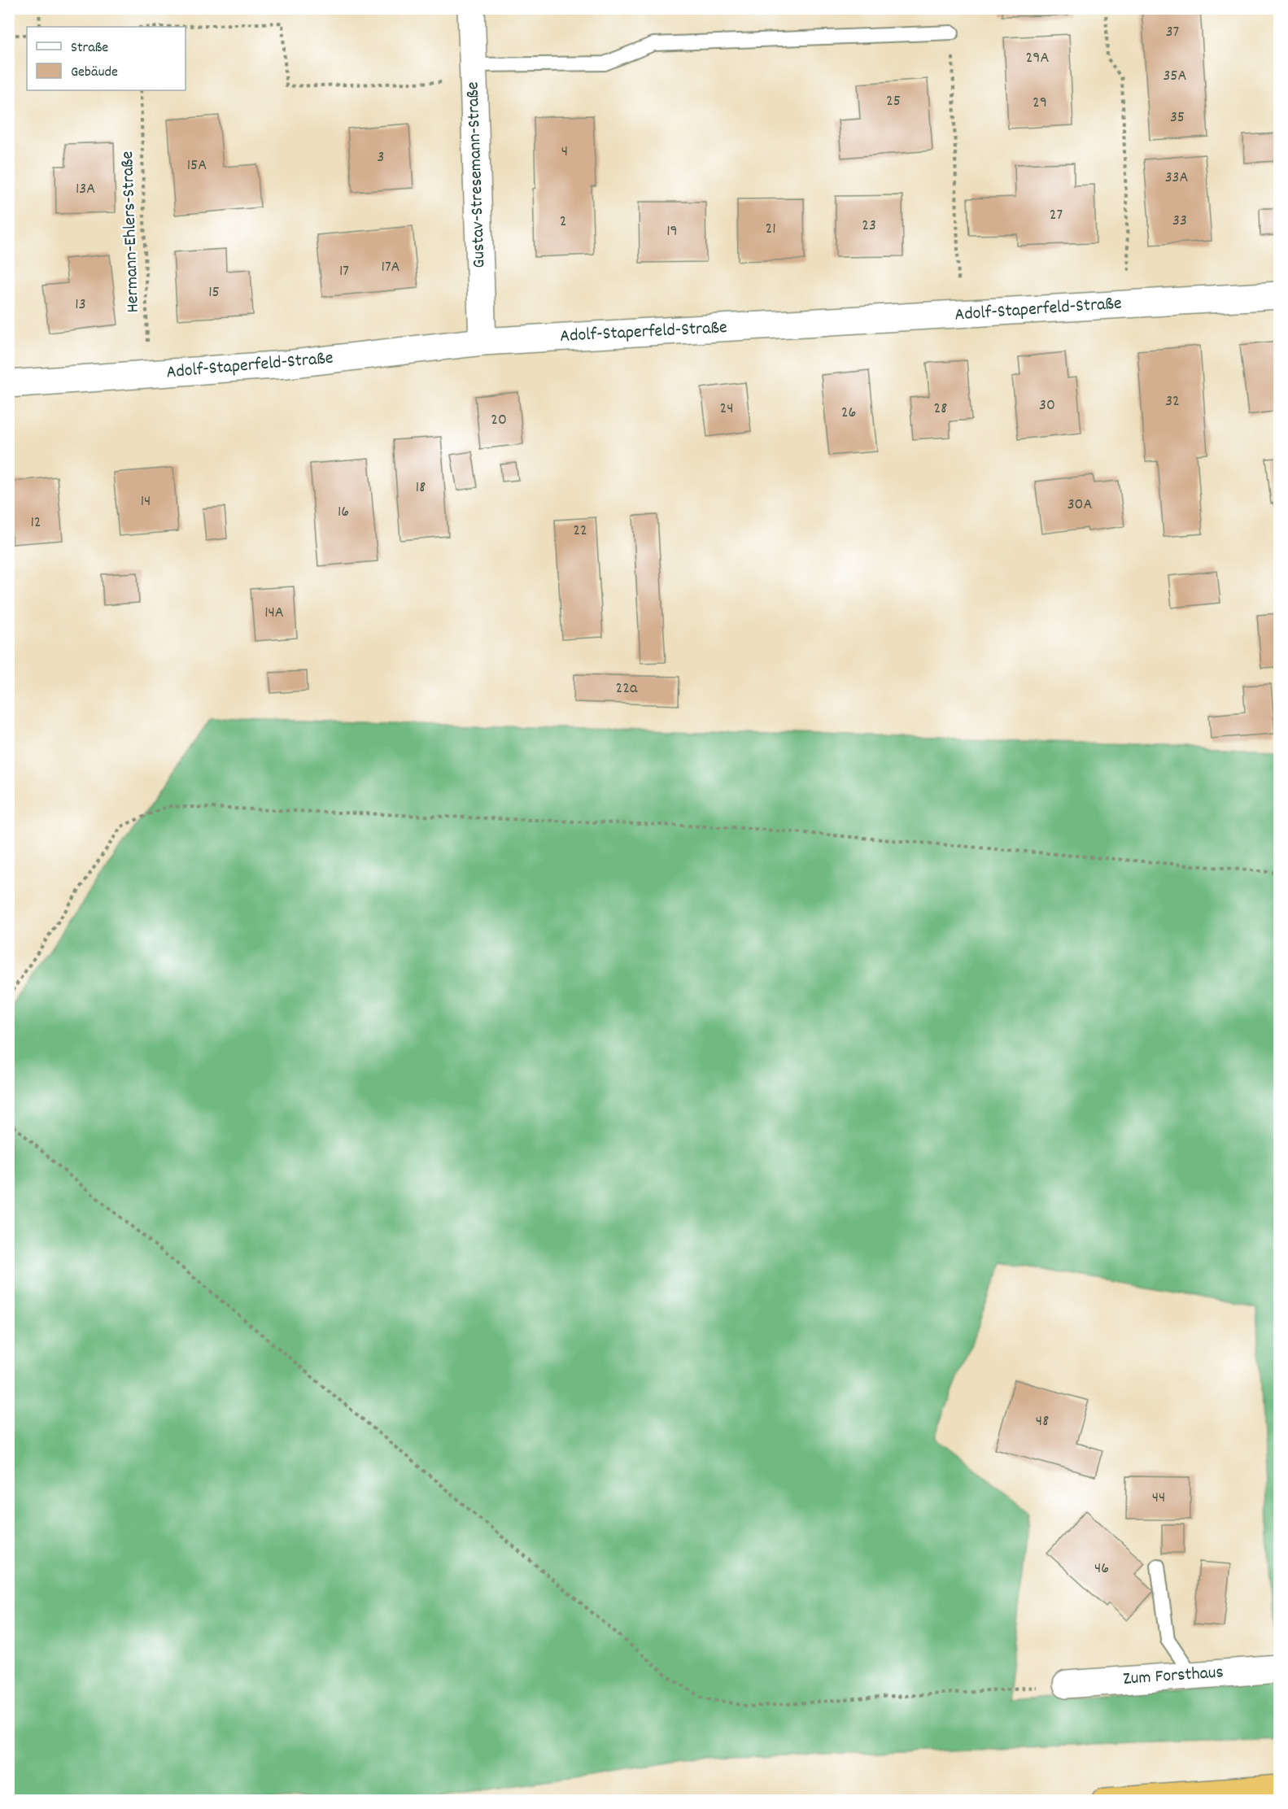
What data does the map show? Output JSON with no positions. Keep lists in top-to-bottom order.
{
  "streets": {
    "street": ["Gustav-Stresemann-Straße", "Adolf-Staperfeld-Straße", "Zum Forsthaus"],
    "path": ["Hermann-Ehlers-Straße"]
  },
  "crossings": [
    ["Gustav-Stresemann-Straße", "Adolf-Staperfeld-Straße"],
    ["Hermann-Ehlers-Straße", "Adolf-Staperfeld-Straße"]
  ],
  "house_numbers": [
    "37",
    "29A",
    "35A",
    "25",
    "29",
    "35",
    "4",
    "3",
    "15A",
    "33A",
    "13A",
    "27",
    "33",
    "2",
    "23",
    "21",
    "19",
    "17A",
    "17",
    "15",
    "13",
    "32",
    "30",
    "24",
    "28",
    "26",
    "20",
    "18",
    "14",
    "30A",
    "16",
    "12",
    "22",
    "14A",
    "22a",
    "48",
    "44",
    "46"
  ],
  "legend": ["Straße", "Gebäude"]
}
